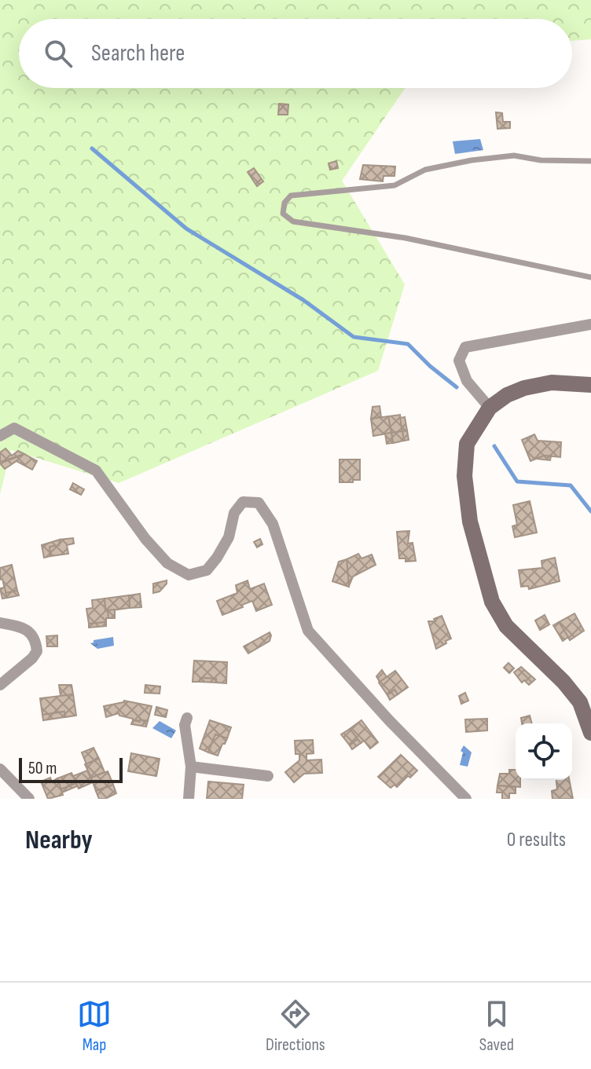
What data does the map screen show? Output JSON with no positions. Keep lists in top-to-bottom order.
{
  "scale_bar": "50 m",
  "page": {
    "search": "Search here",
    "scale": "50 m",
    "heading": ["Nearby", "0 results"],
    "nav": ["Map", "Directions", "Saved"]
  }
}
